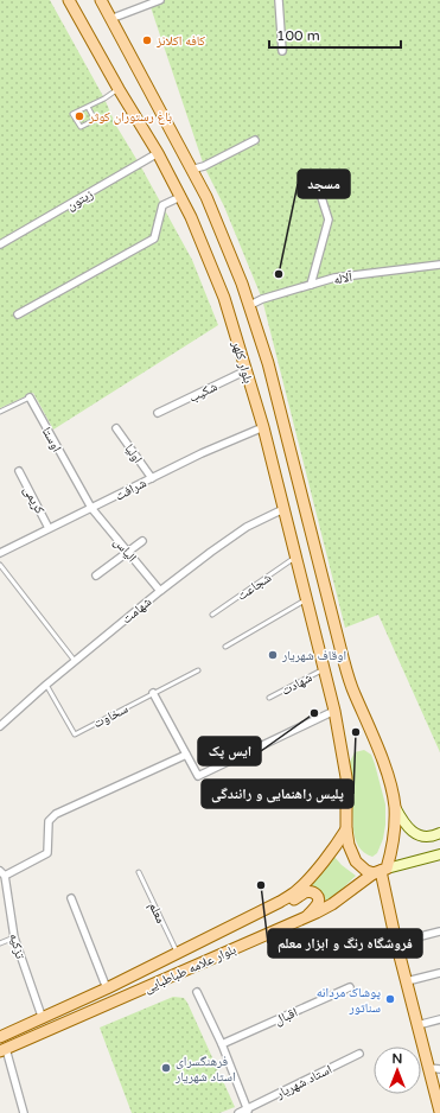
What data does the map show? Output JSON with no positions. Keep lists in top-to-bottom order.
{
  "streets": {
    "main road": ["بلوار کلهر", "بلوار علامه طباطبایی"],
    "street": [
      "زیتون",
      "آلاله",
      "شکیب",
      "اوستا",
      "اولیا",
      "شرافت",
      "کریمی",
      "الیاس",
      "شهامت",
      "تزکیه",
      "اقبال",
      "استاد شهریار"
    ],
    "lane": [
      "شجاعت",
      "شهادت",
      "سخاوت",
      "معلم"
    ]
  },
  "crossings": [
    ["زیتون", "بلوار کلهر"],
    ["آلاله", "بلوار کلهر"],
    ["بلوار کلهر", "شکیب"],
    ["بلوار کلهر", "شرافت"],
    ["بلوار کلهر", "شجاعت"],
    ["بلوار کلهر", "شهامت"],
    ["بلوار کلهر", "شهادت"],
    ["بلوار کلهر", "بلوار علامه طباطبایی"],
    ["اوستا", "شرافت"],
    ["اوستا", "الیاس"],
    ["اولیا", "شرافت"],
    ["شرافت", "کریمی"],
    ["شرافت", "الیاس"],
    ["الیاس", "شهامت"],
    ["شهامت", "سخاوت"],
    ["معلم", "بلوار علامه طباطبایی"],
    ["تزکیه", "بلوار علامه طباطبایی"]
  ],
  "places": [
    "کافه اکلانز",
    "باغ رستوران کوثر",
    "مسجد",
    "اوقاف شهریار",
    "ایس پک",
    "پلیس راهنمایی و رانندگی",
    "فروشگاه رنگ و ابزار معلم",
    "پوشاک مردانه سناتور",
    "فرهنگسرای استاد شهریار"
  ],
  "scale_bar": "100 m",
  "north": "top"
}
